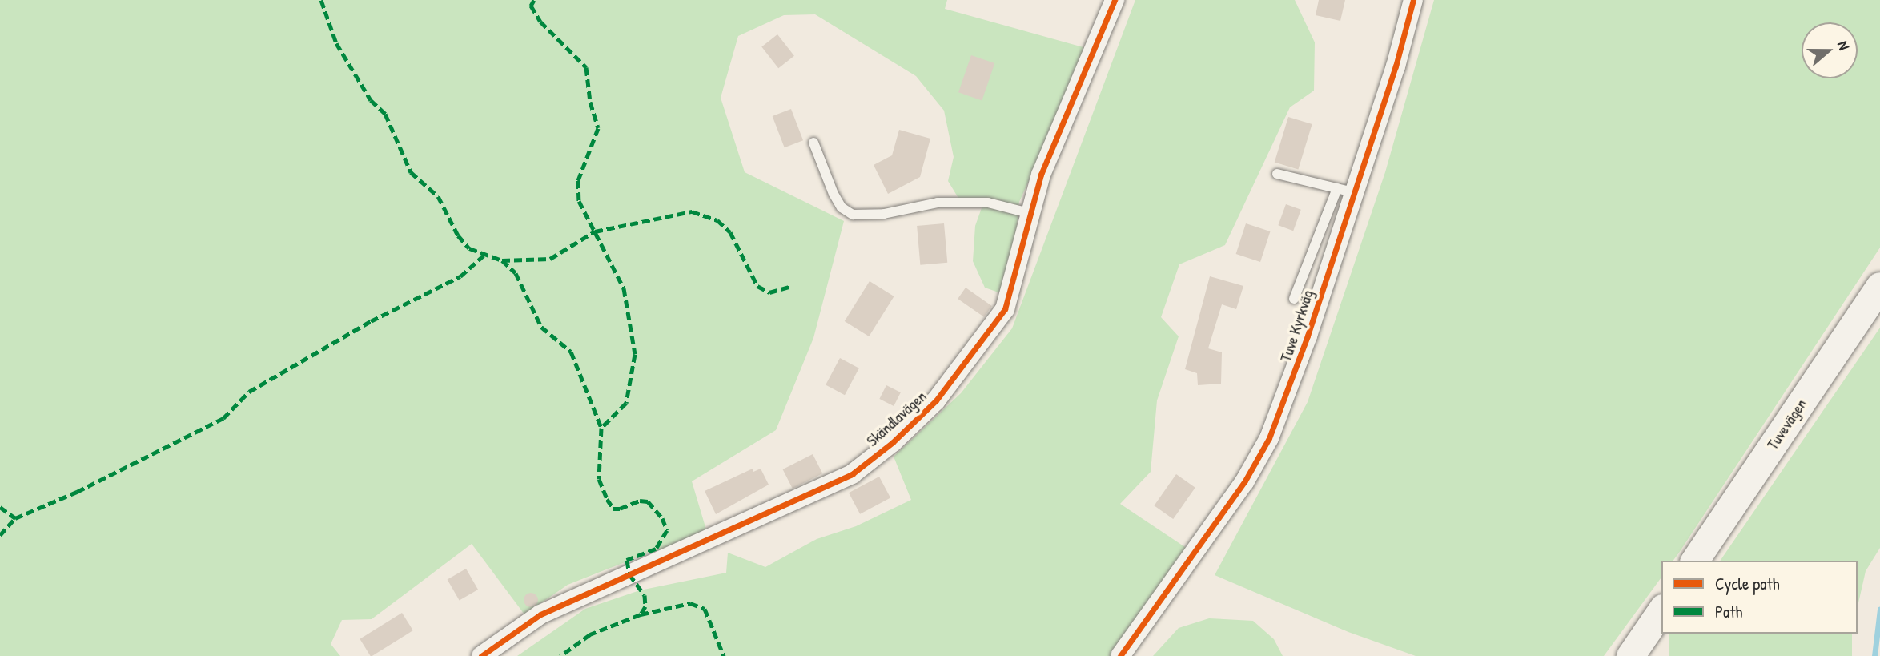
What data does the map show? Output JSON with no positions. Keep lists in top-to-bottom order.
{
  "streets": {
    "main road": ["Tuvevägen"],
    "street": ["Tuve Kyrkväg", "Skändlavägen"]
  },
  "legend": ["Cycle path", "Path"],
  "north": "right"
}
